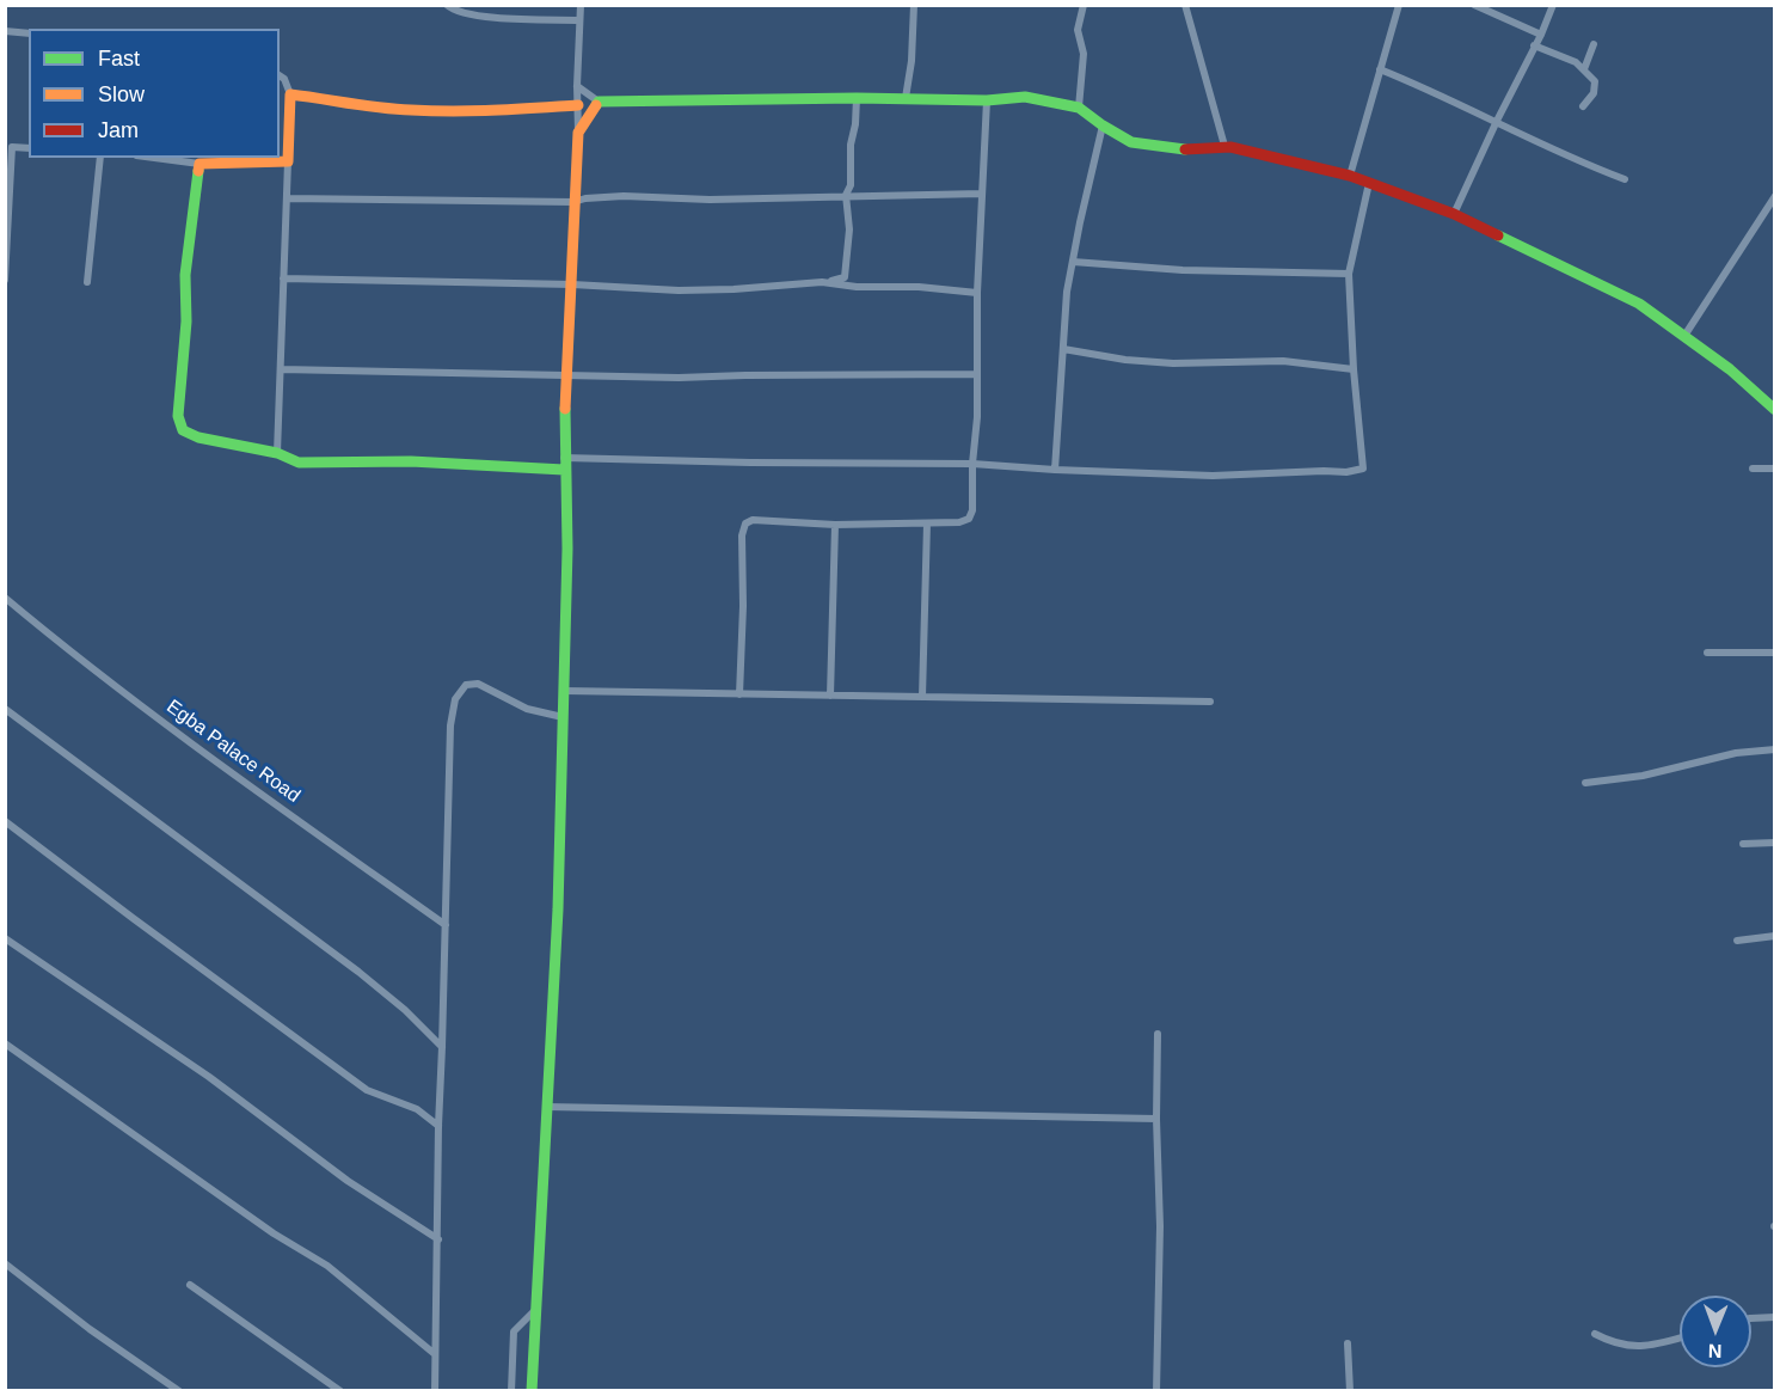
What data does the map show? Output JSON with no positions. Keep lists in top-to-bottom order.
{
  "streets": {
    "street": ["Egba Palace Road"]
  },
  "legend": ["Fast", "Slow", "Jam"],
  "north": "bottom"
}
